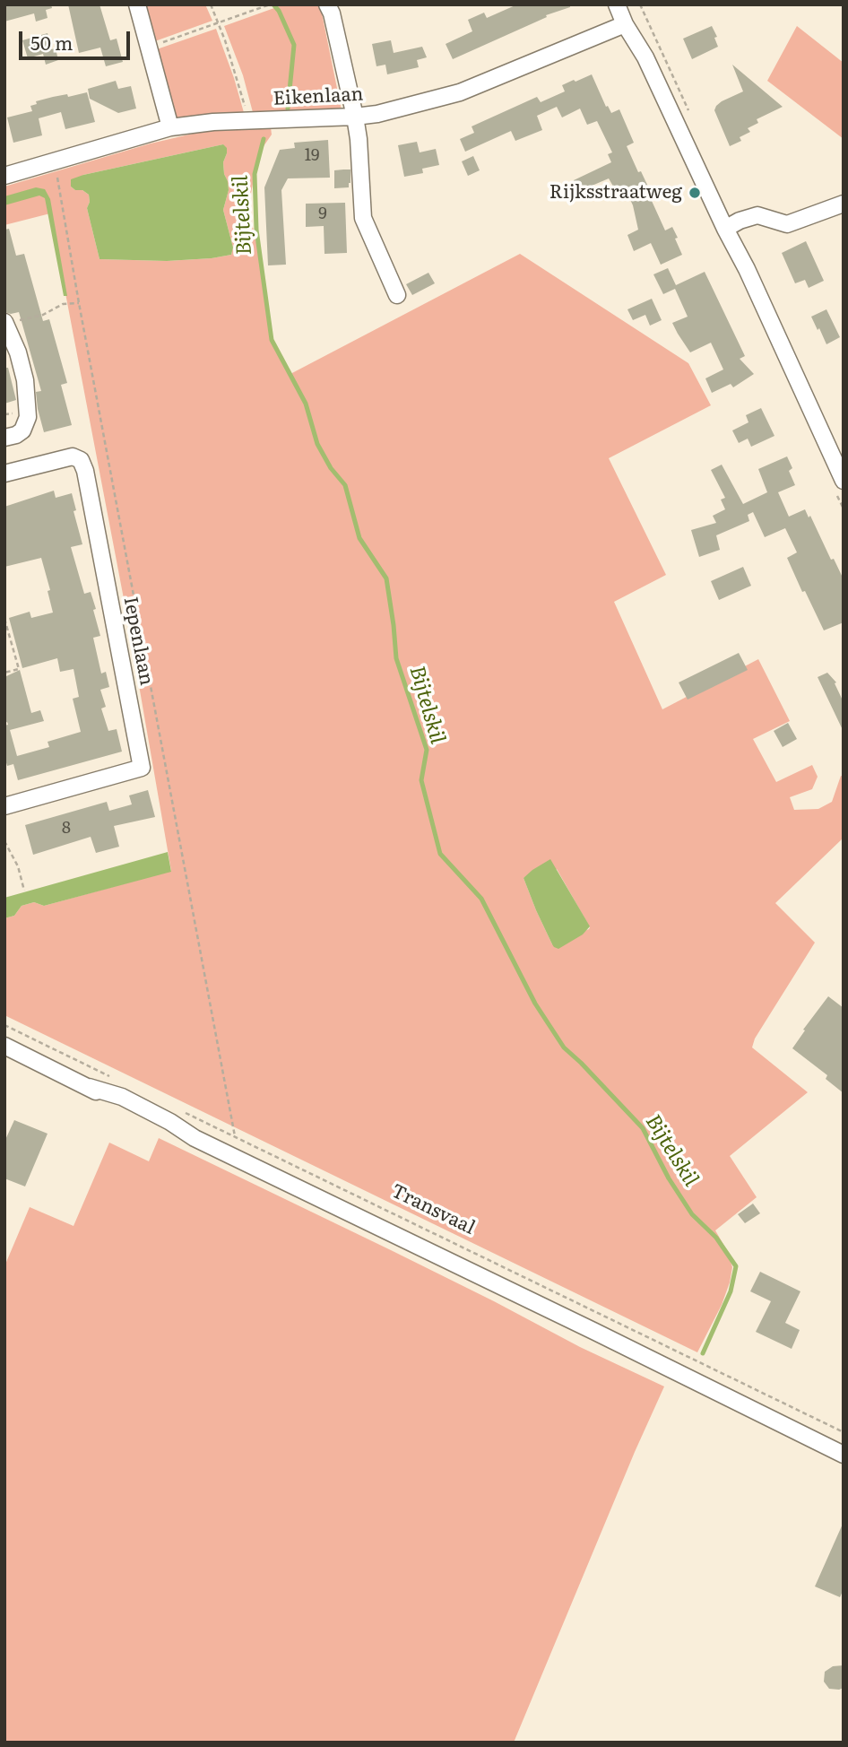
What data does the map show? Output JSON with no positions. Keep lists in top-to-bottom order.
{
  "streets": {
    "street": ["Eikenlaan", "Iepenlaan", "Transvaal"]
  },
  "water": ["Bijtelskil"],
  "places": ["Rijksstraatweg"],
  "house_numbers": ["19", "9", "8"],
  "scale_bar": "50 m"
}
